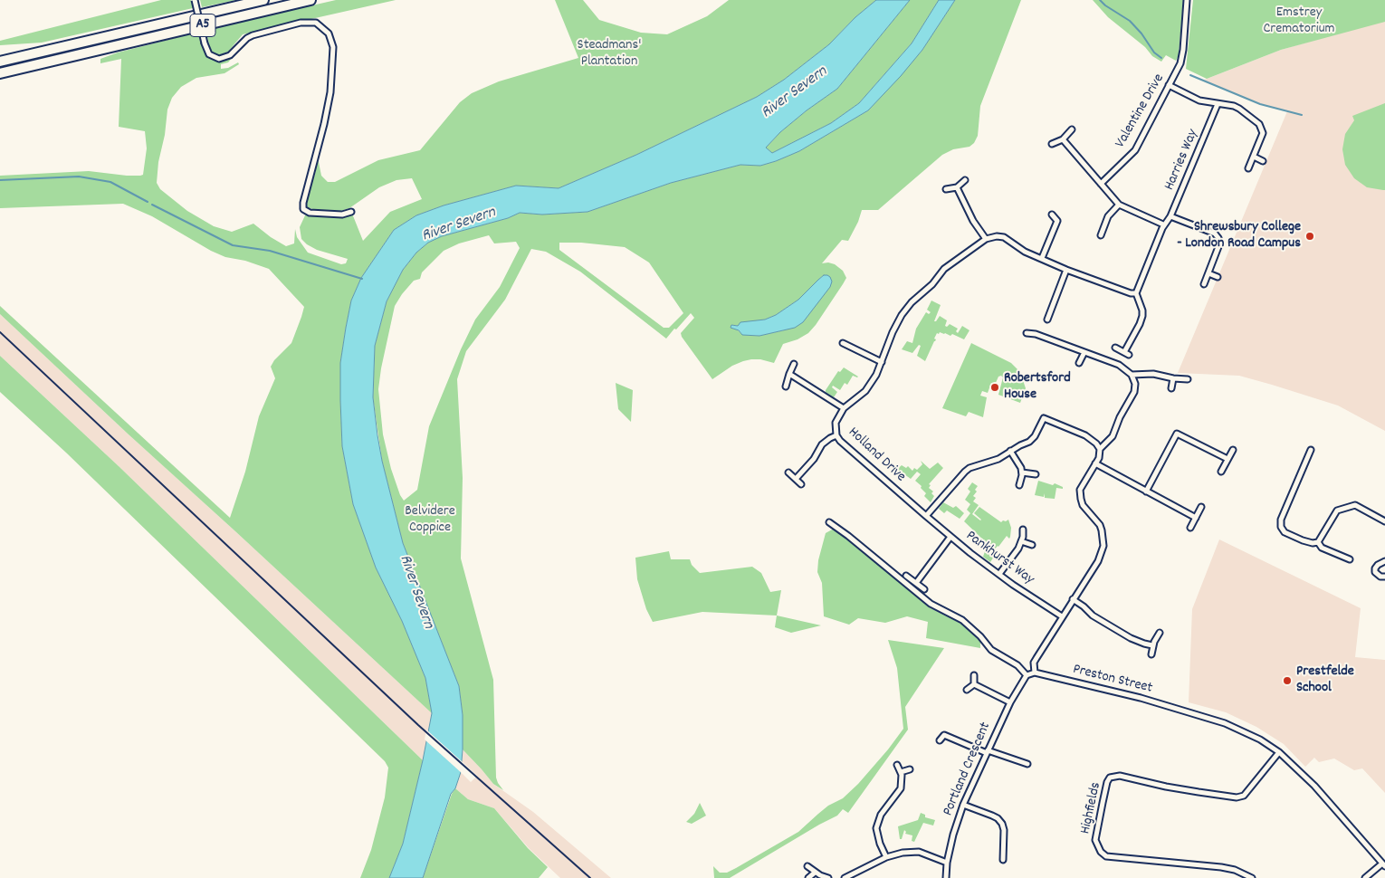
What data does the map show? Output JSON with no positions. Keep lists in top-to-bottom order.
{
  "streets": {
    "highway": ["A5"],
    "street": [
      "Valentine Drive",
      "Harries Way",
      "Holland Drive",
      "Pankhurst Way",
      "Preston Street",
      "Portland Crescent",
      "Highfields"
    ]
  },
  "crossings": [
    ["Holland Drive", "Pankhurst Way"],
    ["Preston Street", "Highfields"]
  ],
  "water": ["River Severn"],
  "parks": ["Emstrey Crematorium", "Steadmans' Plantation", "Belvidere Coppice"],
  "places": ["Shrewsbury College - London Road Campus", "Robertsford House", "Prestfelde School"]
}
